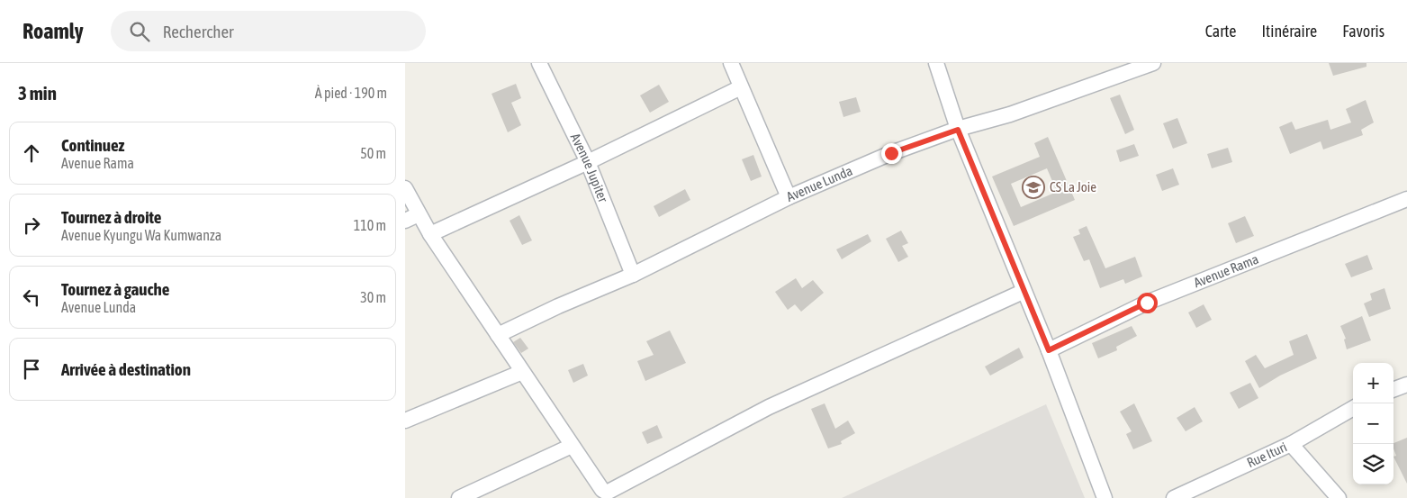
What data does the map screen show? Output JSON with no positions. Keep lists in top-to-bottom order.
{
  "streets": {
    "street": [
      "Avenue Jupiter",
      "Avenue Lunda",
      "Avenue Rama",
      "Rue Ituri"
    ]
  },
  "crossings": [
    ["Avenue Jupiter", "Avenue Lunda"]
  ],
  "places": {
    "school or university": ["CS La Joie"]
  },
  "page": {
    "header": "Roamly",
    "search": "Rechercher",
    "nav": ["Carte", "Itinéraire", "Favoris"],
    "heading": ["3 min", "À pied · 190 m"],
    "list": [
      ["Continuez", "Avenue Rama", "50 m"],
      ["Tournez à droite", "Avenue Kyungu Wa Kumwanza", "110 m"],
      ["Tournez à gauche", "Avenue Lunda", "30 m"],
      "Arrivée à destination"
    ],
    "map_buttons": ["+", "−"]
  }
}
